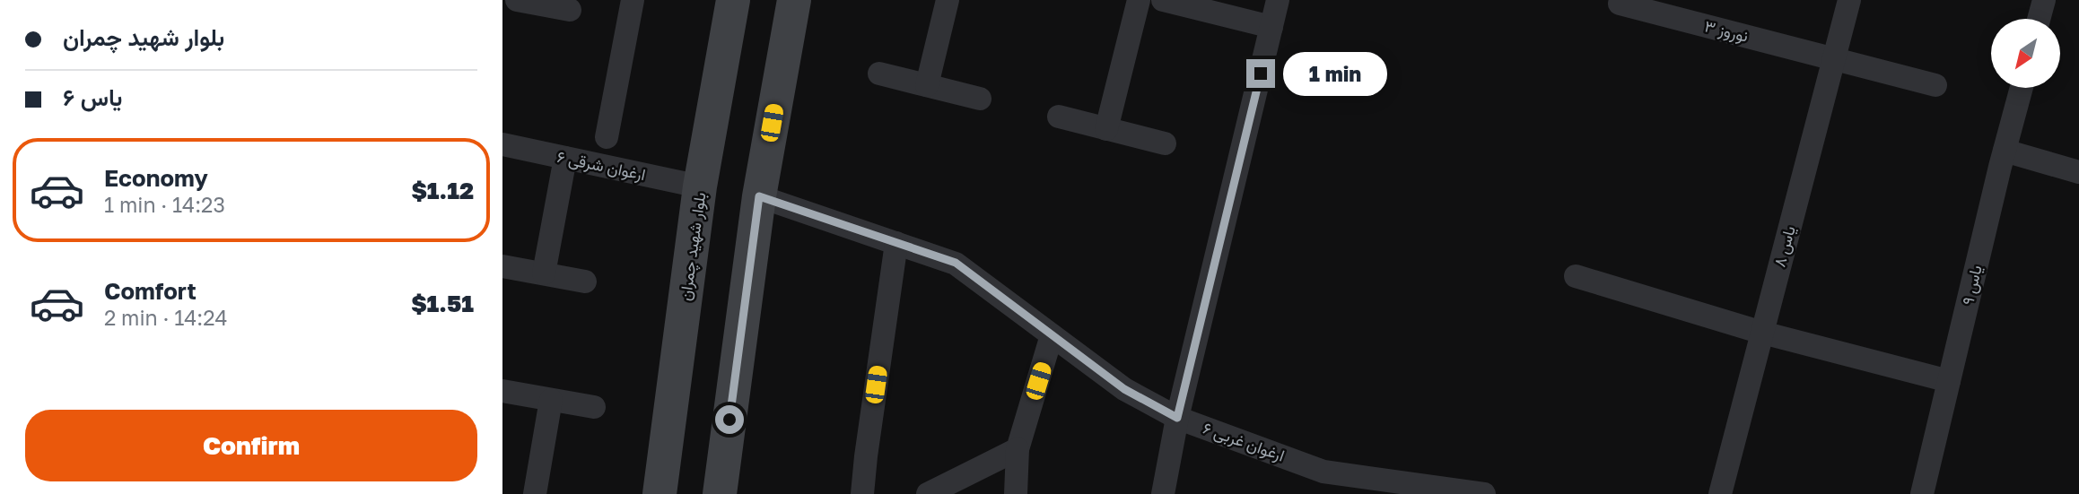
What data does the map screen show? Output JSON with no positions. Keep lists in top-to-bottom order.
{
  "streets": {
    "main road": ["بلوار شهید چمران"],
    "street": [
      "نوروز ۳",
      "ارغوان شرقی ۶",
      "یاس ۸",
      "یاس ۹",
      "ارغوان غربی ۶"
    ]
  },
  "crossings": [
    ["نوروز ۳", "یاس ۸"],
    ["ارغوان شرقی ۶", "بلوار شهید چمران"]
  ],
  "north": "bottom left",
  "page": {
    "banner": ["بلوار شهید چمران", "یاس ۶"],
    "bubble": "1 min",
    "list": [
      {
        "name": "Economy",
        "note": "1 min · 14:23",
        "value": "$1.12"
      },
      {
        "name": "Comfort",
        "note": "2 min · 14:24",
        "value": "$1.51"
      }
    ],
    "buttons": "Confirm"
  }
}
